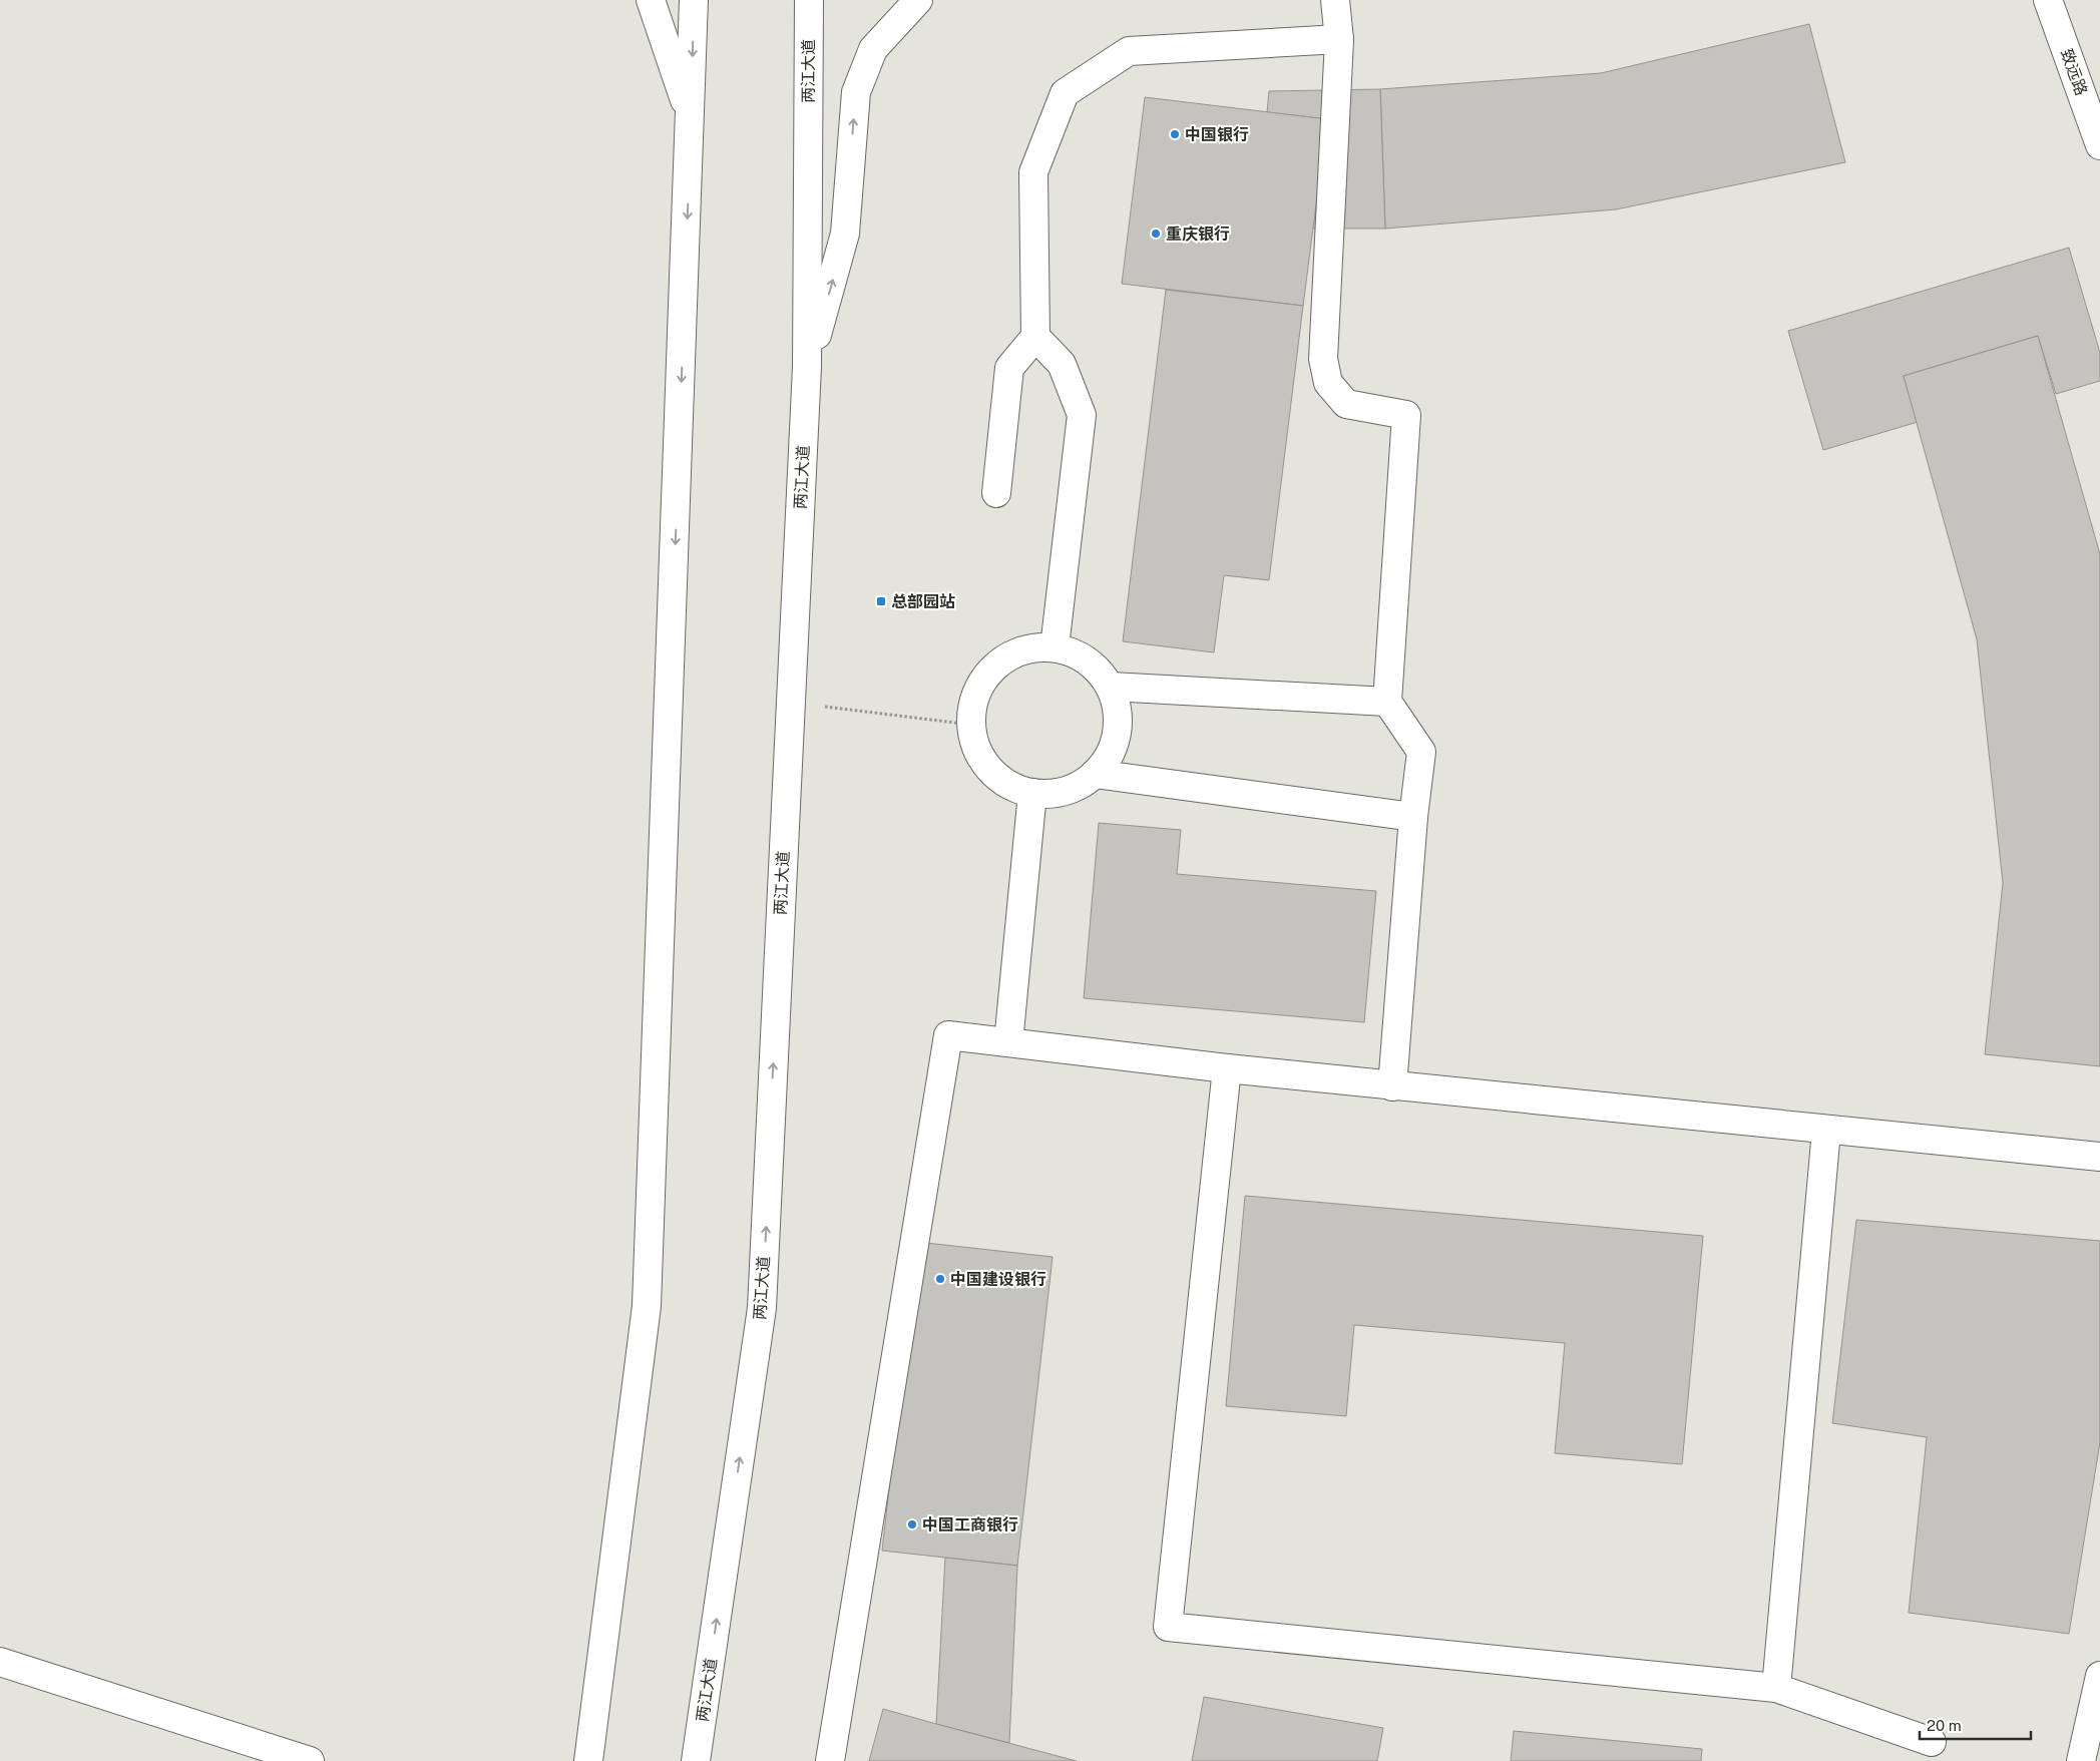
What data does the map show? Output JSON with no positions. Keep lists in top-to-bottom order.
{
  "streets": {
    "main road": ["两江大道", "致远路"]
  },
  "places": {
    "other": [
      "中国银行",
      "重庆银行",
      "中国建设银行",
      "中国工商银行"
    ],
    "transit": ["总部园站"]
  },
  "scale_bar": "20 m"
}
